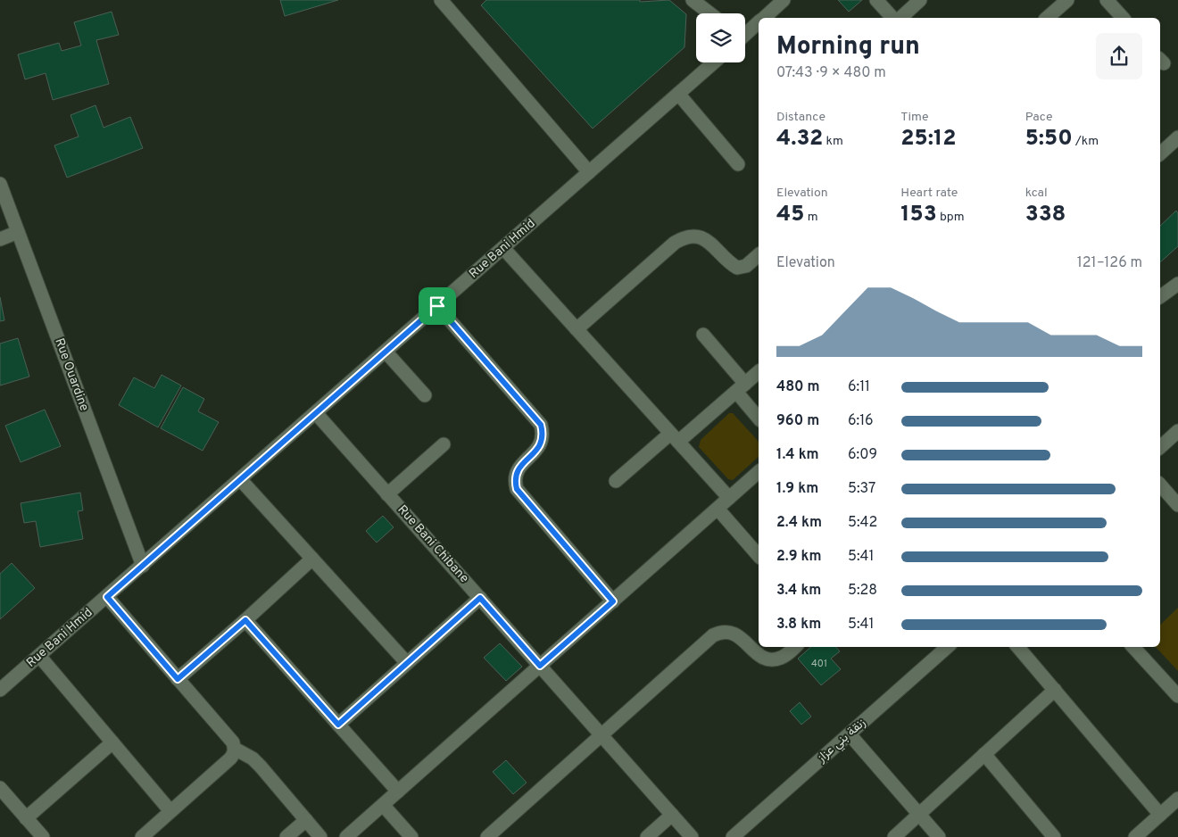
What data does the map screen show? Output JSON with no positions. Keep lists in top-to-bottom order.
{
  "streets": {
    "street": [
      "Rue Bani Hmid",
      "Rue Ouardine",
      "Rue Bani Chibane",
      "زنقة بني عزاز"
    ]
  },
  "crossings": [
    ["Rue Bani Hmid", "Rue Ouardine"],
    ["Rue Bani Hmid", "Rue Bani Chibane"]
  ],
  "house_numbers": ["401"],
  "page": {
    "heading": ["Morning run", "07:43 · 9 × 480 m"],
    "stats": [
      ["Distance", "4.32 km"],
      ["Time", "25:12"],
      ["Pace", "5:50 /km"],
      ["Elevation", "45 m"],
      ["Heart rate", "153 bpm"],
      ["kcal", "338"]
    ],
    "chart": ["Elevation", "121–126 m"],
    "list": [
      {
        "name": "480 m",
        "note": "6:11"
      },
      {
        "name": "960 m",
        "note": "6:16"
      },
      {
        "name": "1.4 km",
        "note": "6:09"
      },
      {
        "name": "1.9 km",
        "note": "5:37"
      },
      {
        "name": "2.4 km",
        "note": "5:42"
      },
      {
        "name": "2.9 km",
        "note": "5:41"
      },
      {
        "name": "3.4 km",
        "note": "5:28"
      },
      {
        "name": "3.8 km",
        "note": "5:41"
      }
    ]
  }
}
